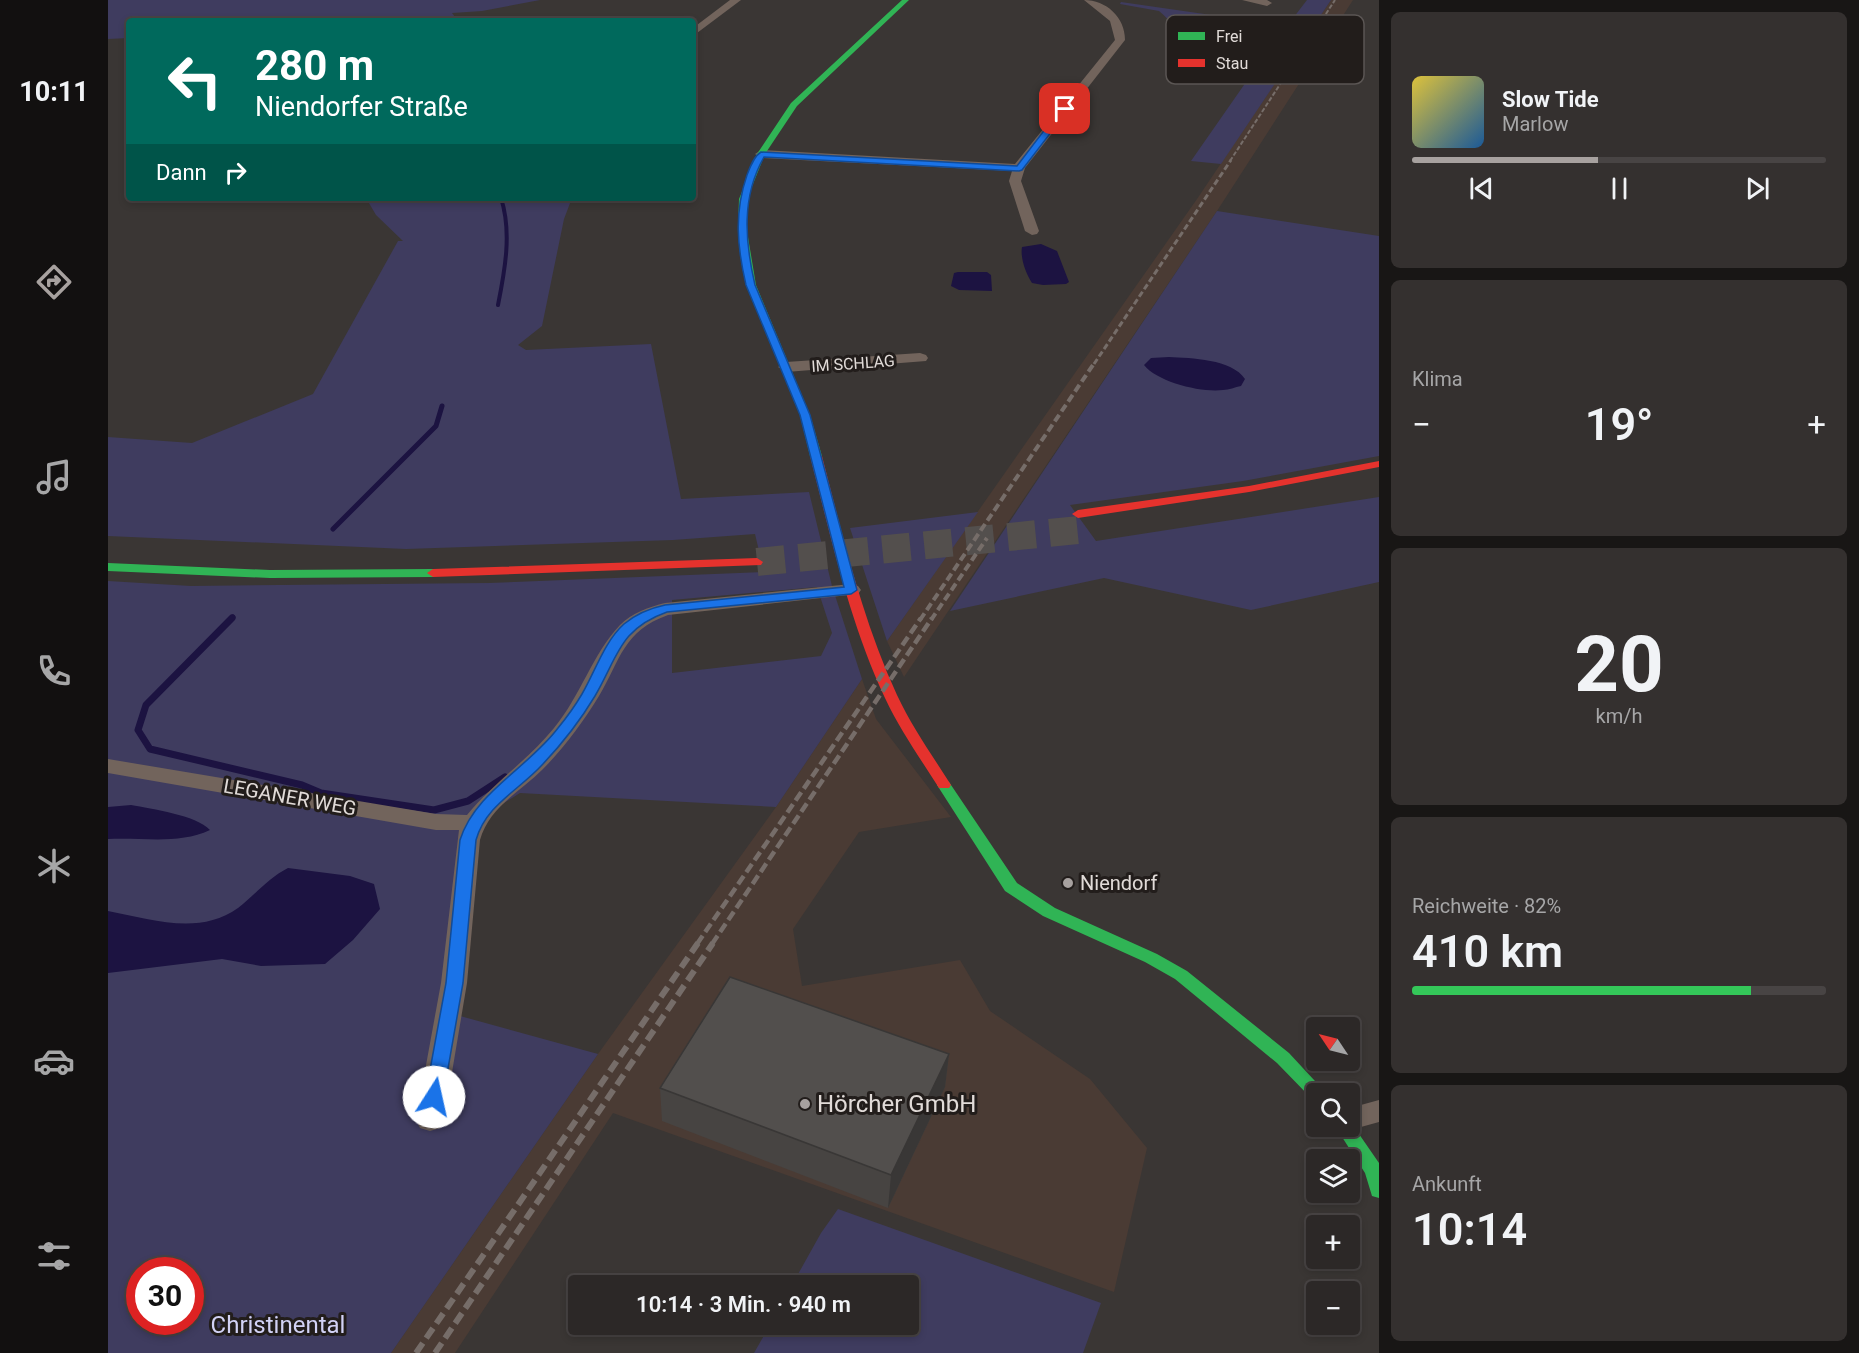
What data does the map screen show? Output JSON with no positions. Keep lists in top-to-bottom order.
{
  "streets": {
    "street": ["IM SCHLAG", "LEGANER WEG"]
  },
  "parks": ["Christinental"],
  "places": ["Niendorf", "Hörcher GmbH"],
  "legend": ["Frei", "Stau"],
  "north": "top left",
  "page": {
    "tabs": "10:11",
    "turn": ["280 m", "Niendorfer Straße"],
    "song": ["Slow Tide", "Marlow"],
    "then": "Dann",
    "tile": [
      "Klima",
      ["20", "km/h"],
      ["Reichweite · 82%", "410 km"],
      ["Ankunft", "10:14"]
    ],
    "heat": ["−", "19°", "+"],
    "map_buttons": ["+", "−"],
    "limit": "30",
    "trip": "10:14 · 3 Min. · 940 m"
  }
}
